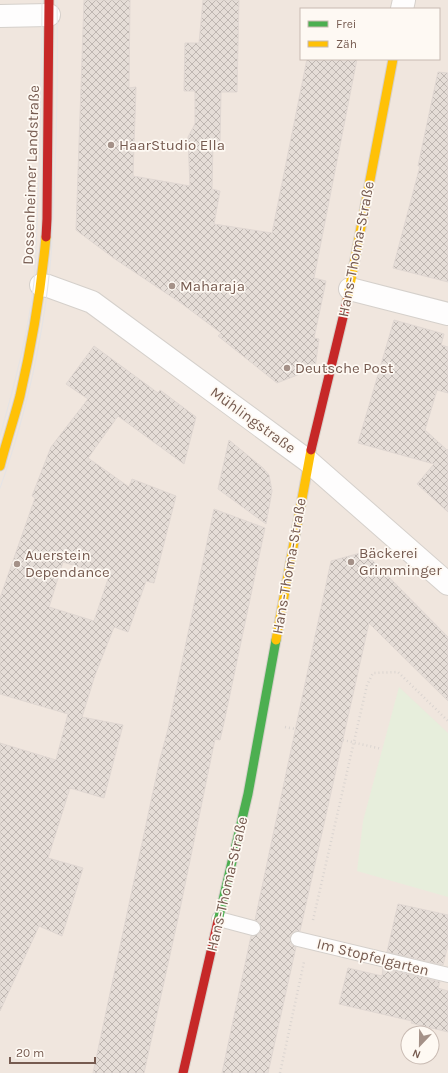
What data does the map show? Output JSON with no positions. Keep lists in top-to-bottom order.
{
  "streets": {
    "street": ["Dossenheimer Landstraße", "Hans-Thoma-Straße", "Mühlingstraße"],
    "lane": ["Im Stopfelgarten"]
  },
  "crossings": [
    ["Dossenheimer Landstraße", "Mühlingstraße"],
    ["Hans-Thoma-Straße", "Mühlingstraße"]
  ],
  "places": [
    "HaarStudio Ella",
    "Maharaja",
    "Deutsche Post",
    "Bäckerei Grimminger",
    "Auerstein Dependance"
  ],
  "legend": ["Frei", "Zäh"],
  "scale_bar": "20 m",
  "north": "bottom"
}
